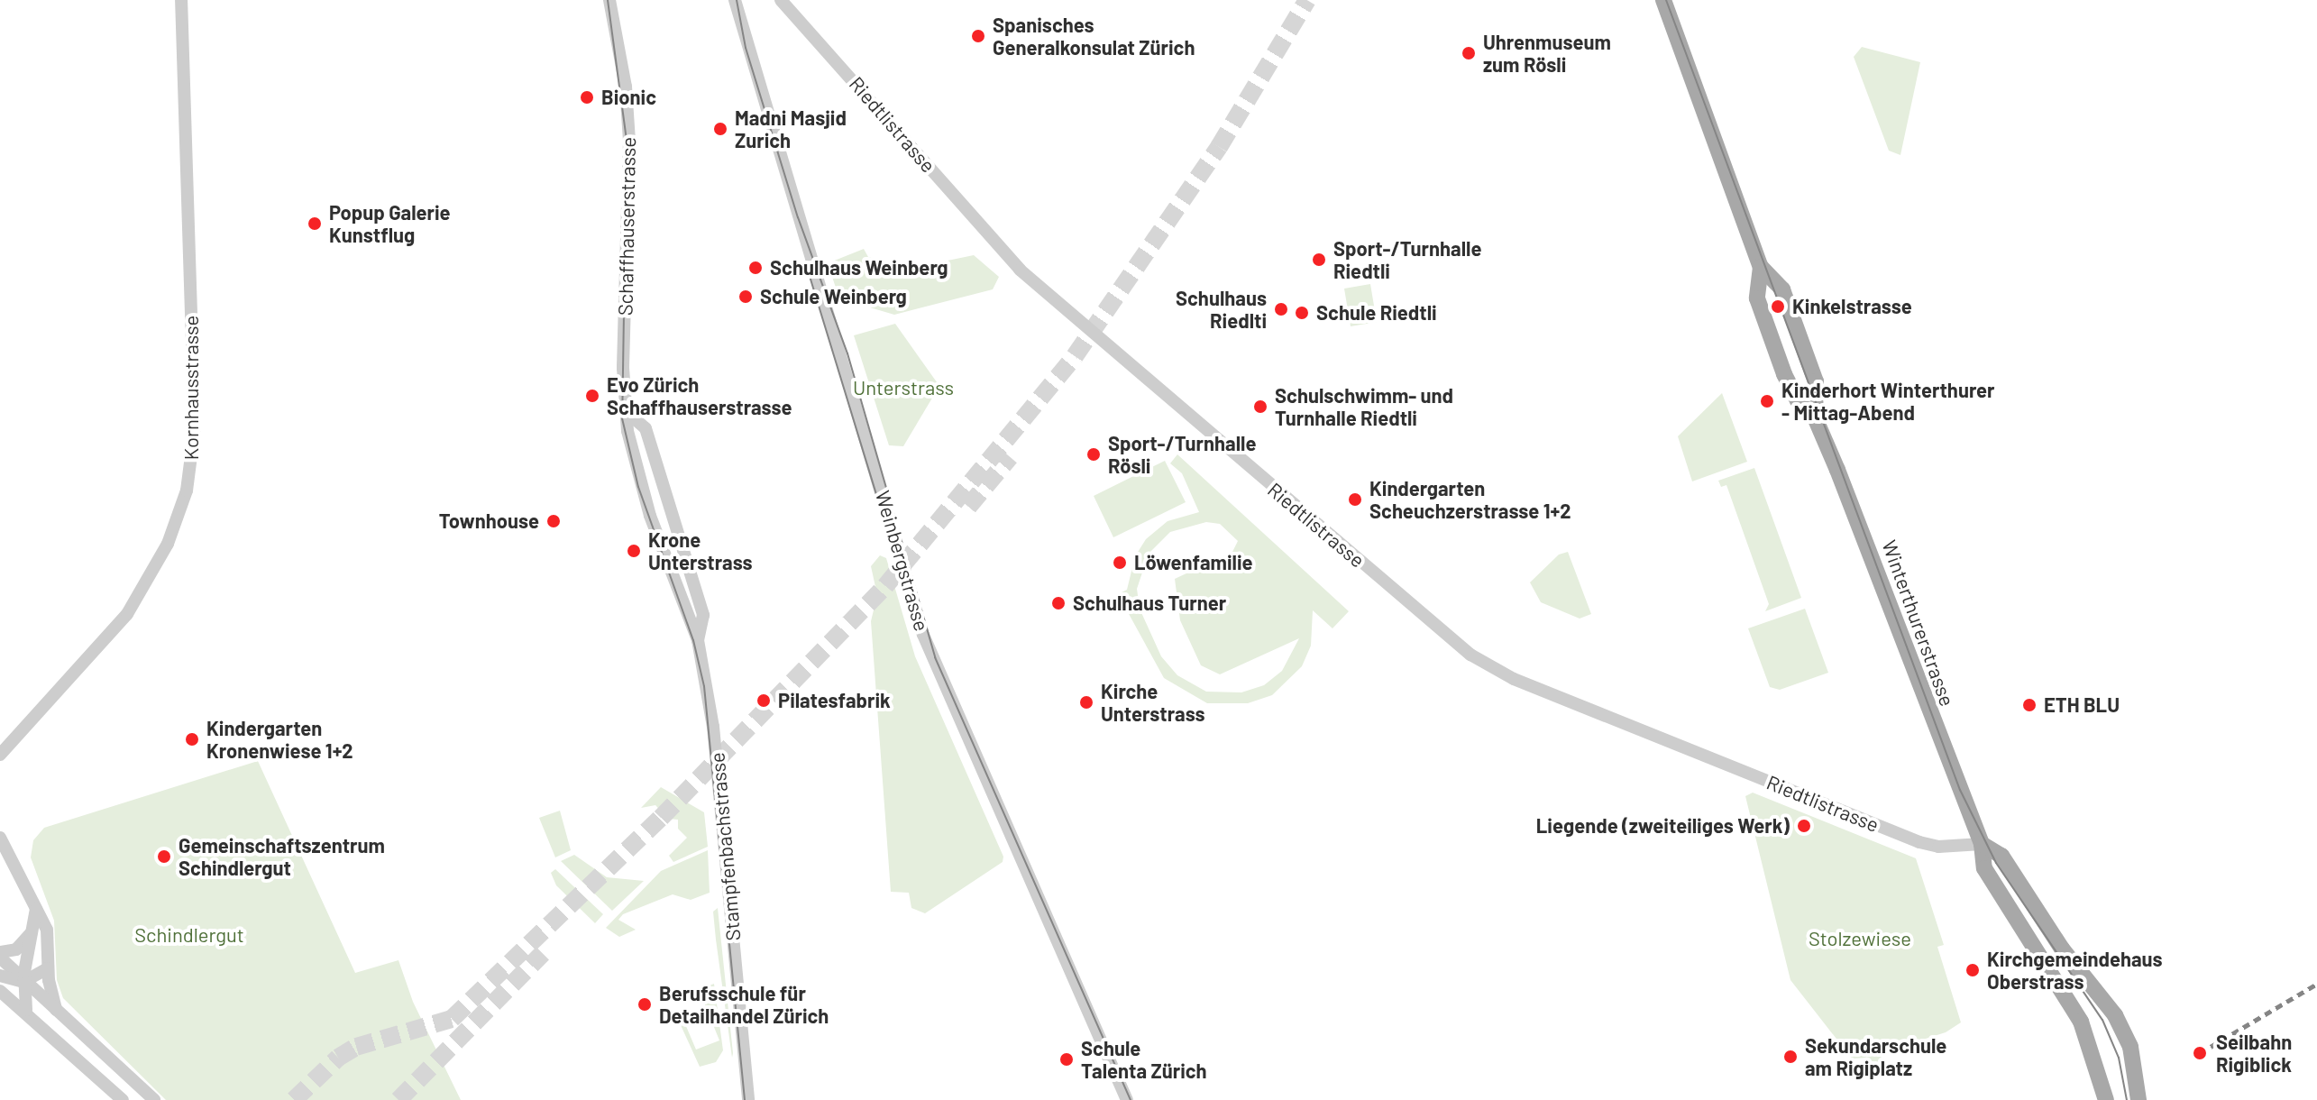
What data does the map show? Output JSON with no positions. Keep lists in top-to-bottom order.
{
  "streets": {
    "main road": ["Winterthurerstrasse"],
    "street": [
      "Riedtlistrasse",
      "Schaffhauserstrasse",
      "Kornhausstrasse",
      "Weinbergstrasse",
      "Stampfenbachstrasse"
    ]
  },
  "crossings": [
    ["Riedtlistrasse", "Winterthurerstrasse"],
    ["Schaffhauserstrasse", "Stampfenbachstrasse"]
  ],
  "parks": ["Unterstrass", "Schindlergut", "Stolzewiese"],
  "places": [
    "Spanisches Generalkonsulat Zürich",
    "Uhrenmuseum zum Rösli",
    "Bionic",
    "Madni Masjid Zurich",
    "Popup Galerie Kunstflug",
    "Sport-/Turnhalle Riedtli",
    "Schulhaus Weinberg",
    "Schule Weinberg",
    "Kinkelstrasse",
    "Schulhaus Riedlti",
    "Schule Riedtli",
    "Evo Zürich Schaffhauserstrasse",
    "Kinderhort Winterthurer - Mittag-Abend",
    "Schulschwimm- und Turnhalle Riedtli",
    "Sport-/Turnhalle Rösli",
    "Kindergarten Scheuchzerstrasse 1+2",
    "Townhouse",
    "Krone Unterstrass",
    "Löwenfamilie",
    "Schulhaus Turner",
    "Pilatesfabrik",
    "Kirche Unterstrass",
    "ETH BLU",
    "Kindergarten Kronenwiese 1+2",
    "Liegende (zweiteiliges Werk)",
    "Gemeinschaftszentrum Schindlergut",
    "Kirchgemeindehaus Oberstrass",
    "Berufsschule für Detailhandel Zürich",
    "Seilbahn Rigiblick",
    "Sekundarschule am Rigiplatz",
    "Schule Talenta Zürich"
  ]
}
